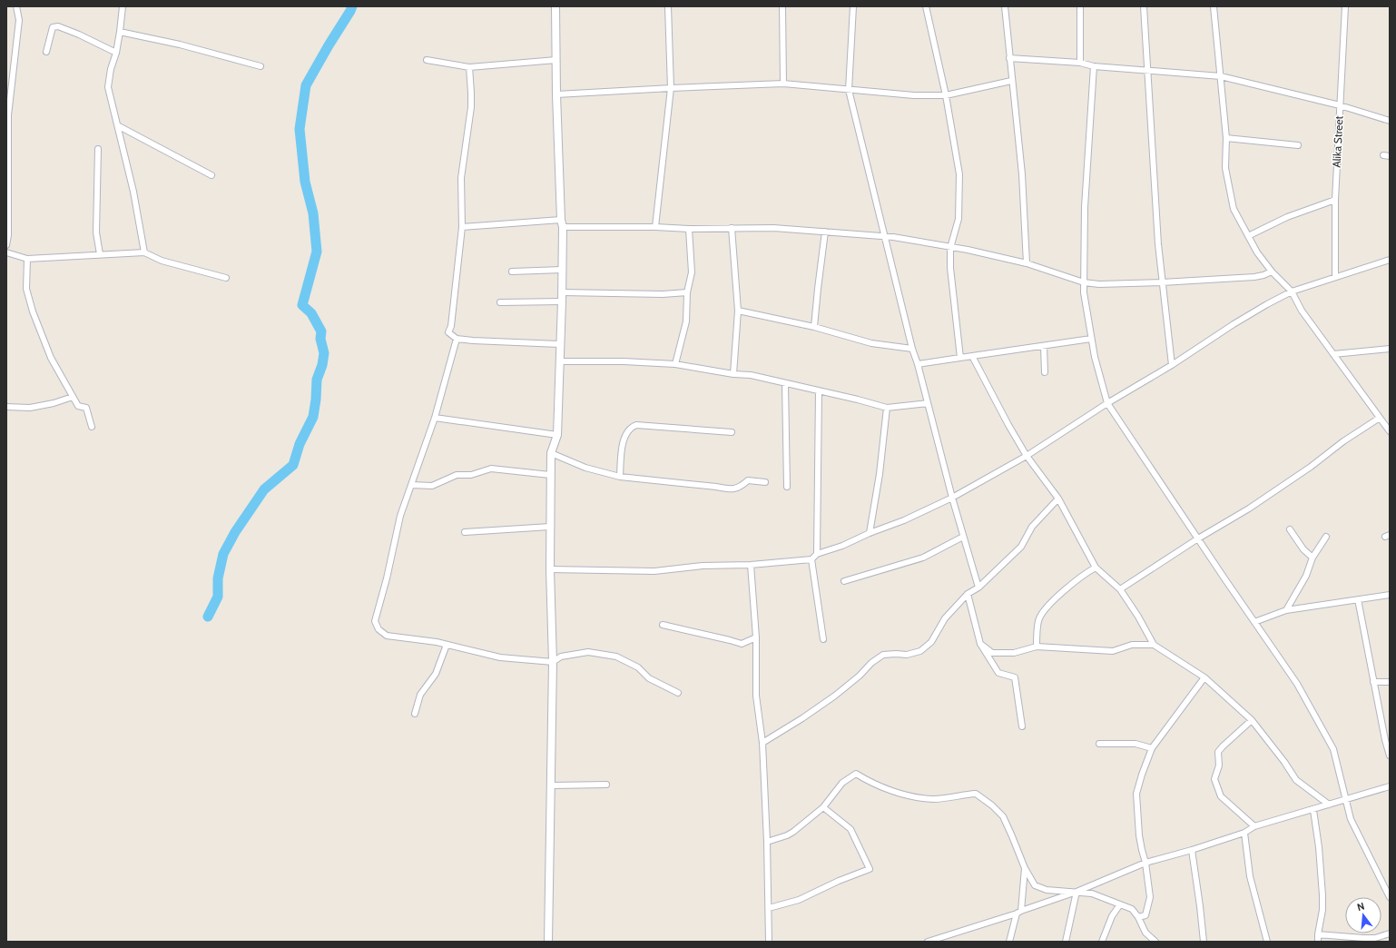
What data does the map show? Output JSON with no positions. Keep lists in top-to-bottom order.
{
  "streets": {
    "street": ["Alika Street"]
  },
  "north": "top"
}
